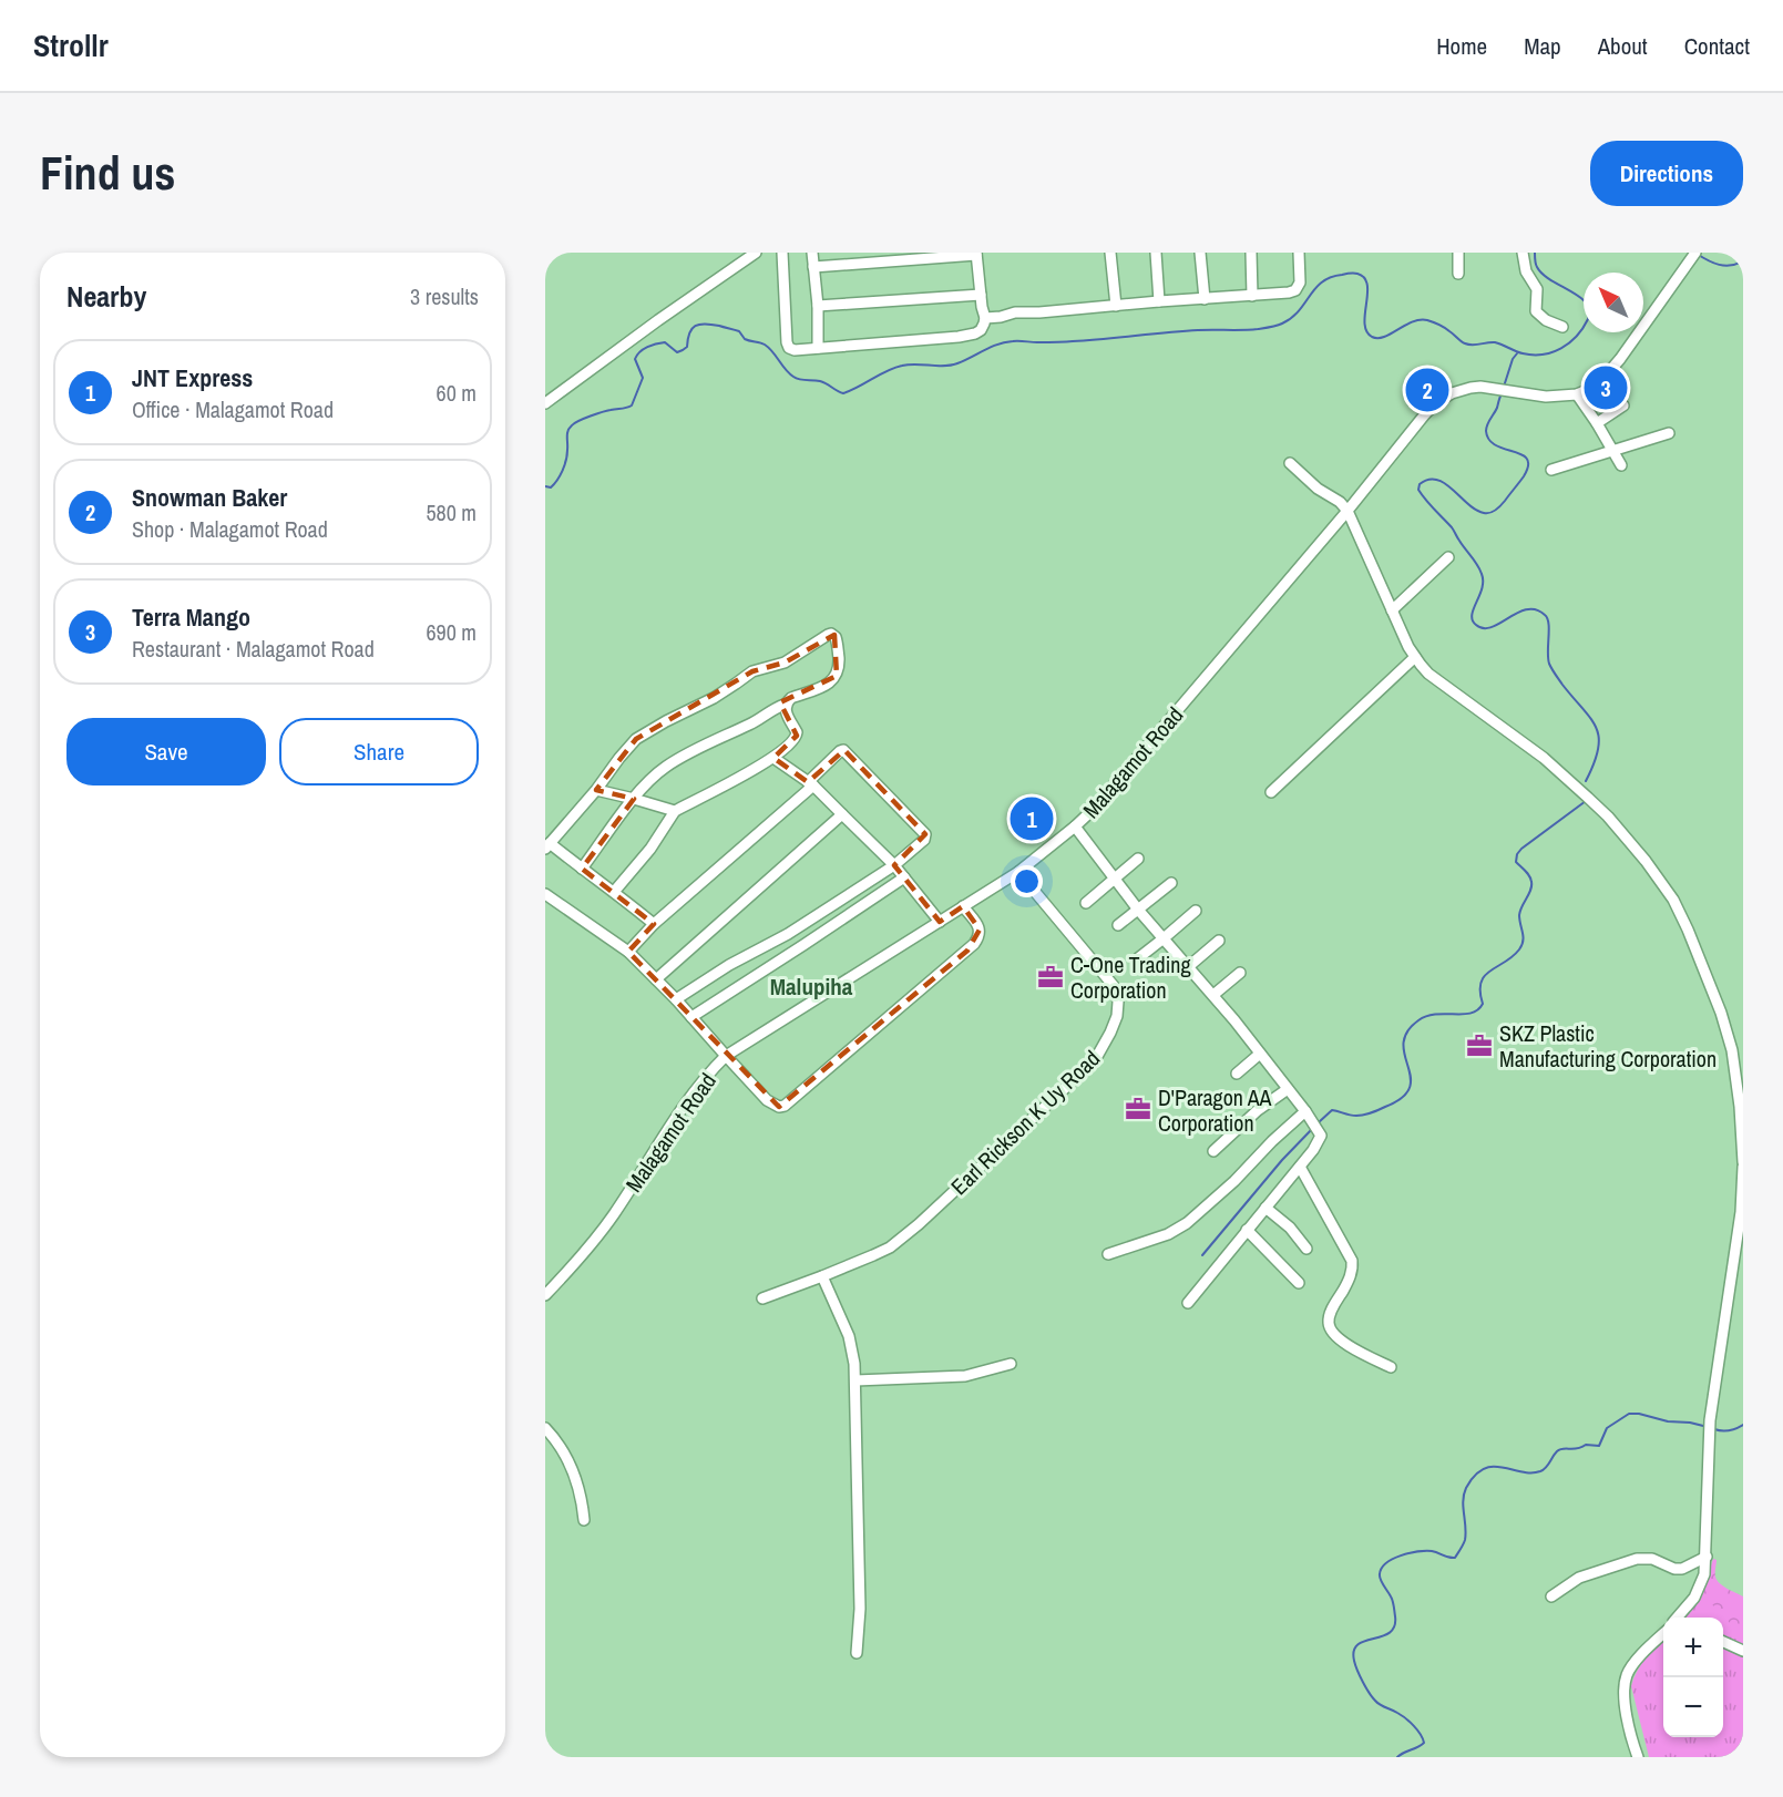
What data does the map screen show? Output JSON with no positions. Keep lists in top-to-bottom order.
{
  "streets": {
    "street": ["Malagamot Road", "Earl Rickson K Uy Road"]
  },
  "crossings": [
    ["Malagamot Road", "Earl Rickson K Uy Road"]
  ],
  "districts": ["Malupiha"],
  "places": {
    "office": ["C-One Trading Corporation", "SKZ Plastic Manufacturing Corporation", "D'Paragon AA Corporation"]
  },
  "north": "top left",
  "page": {
    "header": "Strollr",
    "nav": [
      "Home",
      "Map",
      "About",
      "Contact"
    ],
    "buttons": [
      "Directions",
      ["Save", "Share"]
    ],
    "title": "Find us",
    "heading": ["Nearby", "3 results"],
    "list": [
      {
        "mark": "1",
        "name": "JNT Express",
        "note": "Office · Malagamot Road",
        "value": "60 m"
      },
      {
        "mark": "2",
        "name": "Snowman Baker",
        "note": "Shop · Malagamot Road",
        "value": "580 m"
      },
      {
        "mark": "3",
        "name": "Terra Mango",
        "note": "Restaurant · Malagamot Road",
        "value": "690 m"
      }
    ],
    "pins": ["3", "2", "1"],
    "map_buttons": ["+", "−"]
  }
}
